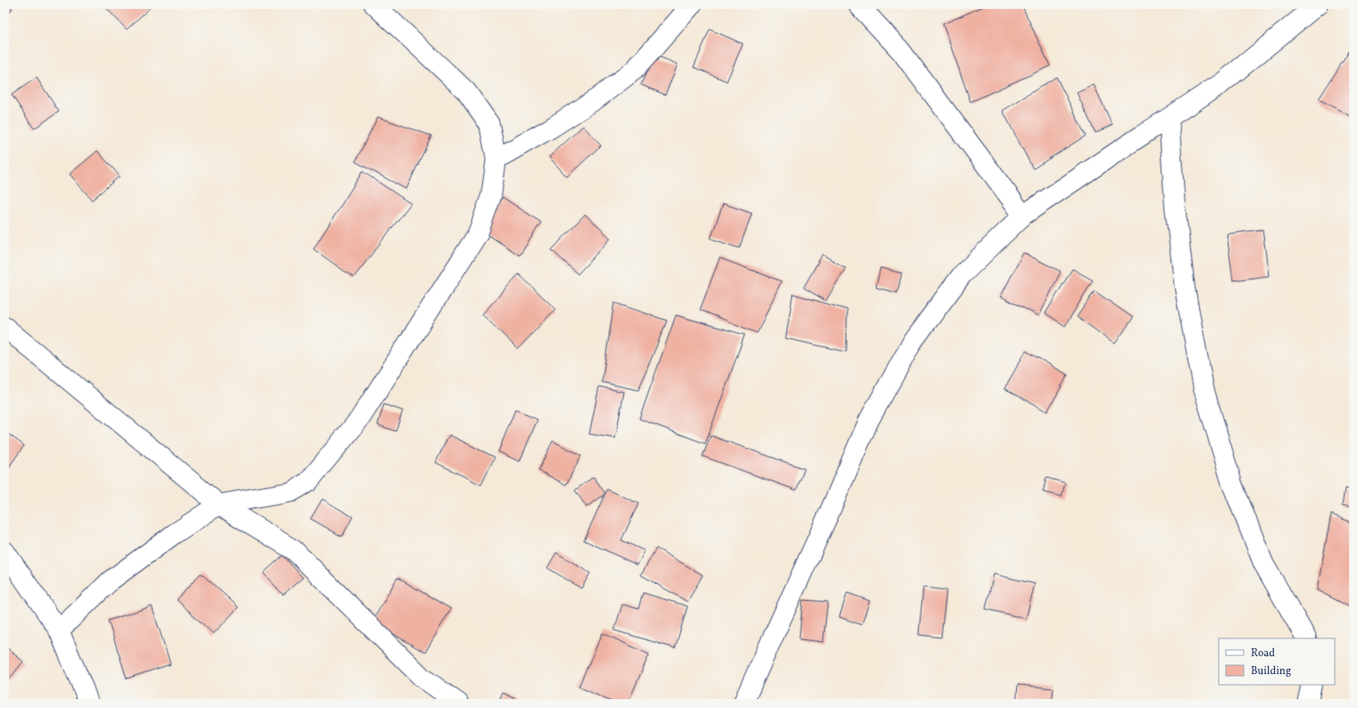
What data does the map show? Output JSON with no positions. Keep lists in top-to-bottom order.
{
  "legend": ["Road", "Building"]
}
